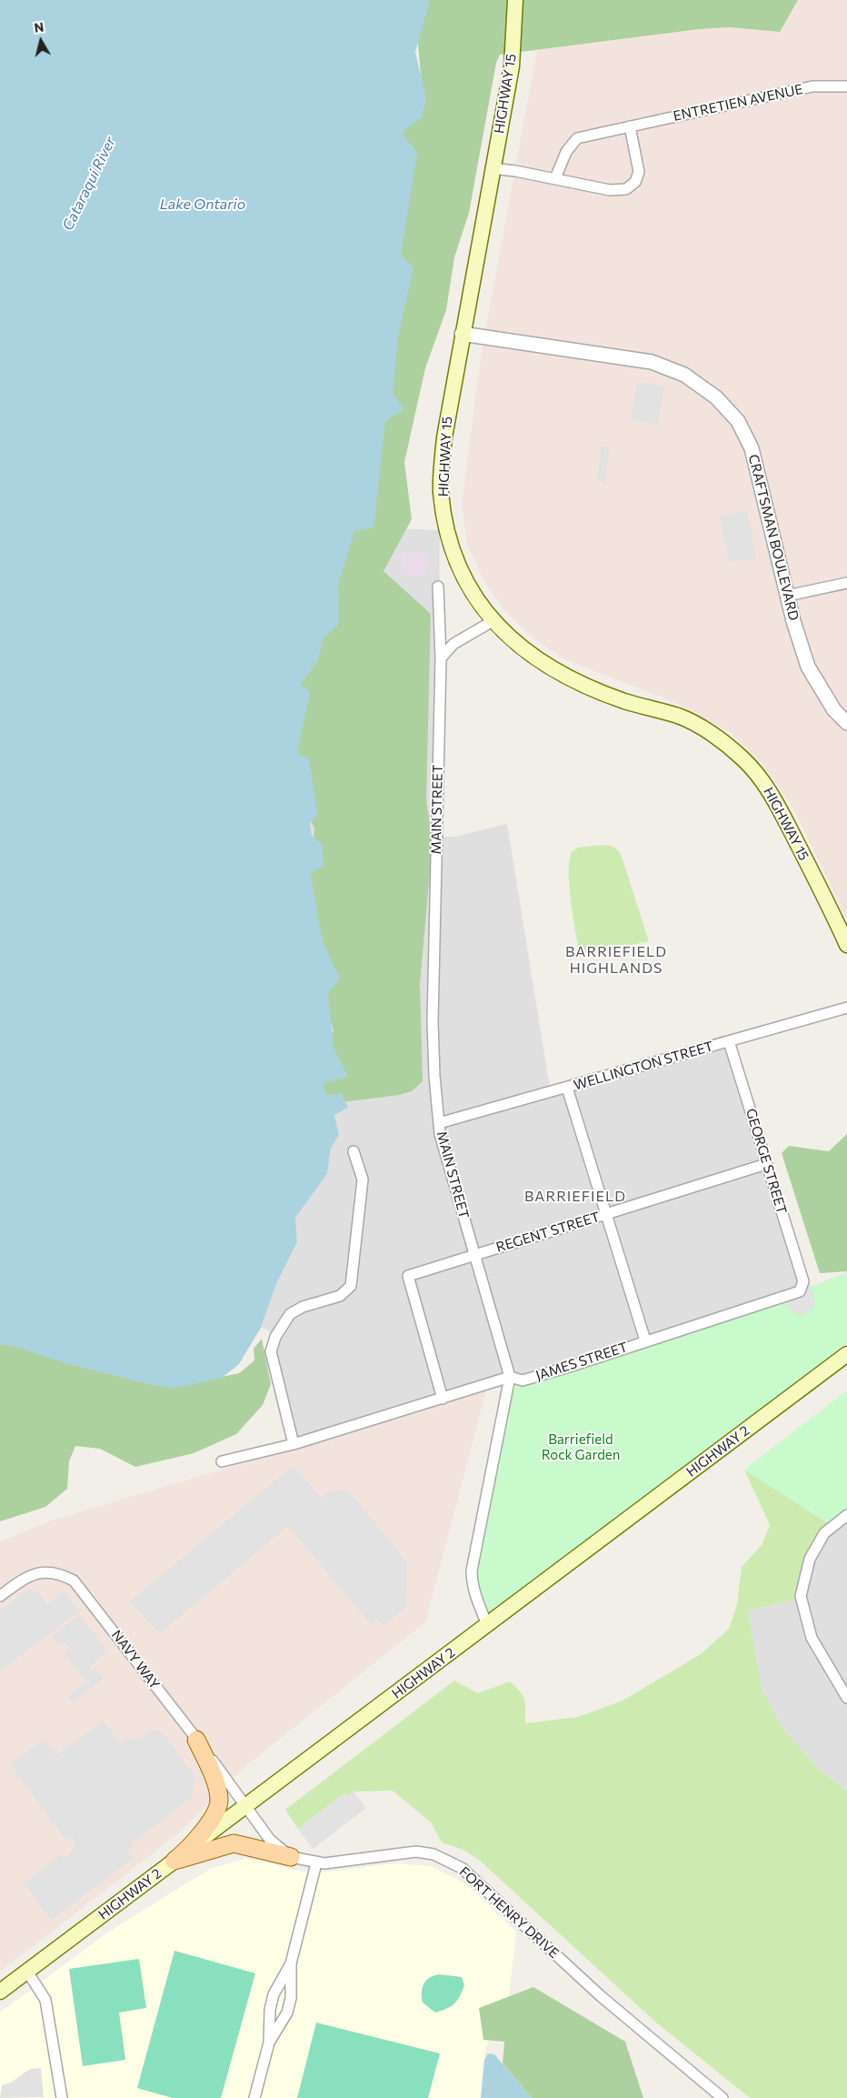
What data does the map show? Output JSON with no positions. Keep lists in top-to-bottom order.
{
  "streets": {
    "main road": ["HIGHWAY 15", "HIGHWAY 2"],
    "street": [
      "ENTRETIEN AVENUE",
      "CRAFTSMAN BOULEVARD",
      "MAIN STREET",
      "WELLINGTON STREET",
      "GEORGE STREET",
      "REGENT STREET",
      "JAMES STREET",
      "NAVY WAY",
      "FORT HENRY DRIVE"
    ]
  },
  "crossings": [
    ["HIGHWAY 15", "CRAFTSMAN BOULEVARD"],
    ["MAIN STREET", "WELLINGTON STREET"],
    ["MAIN STREET", "REGENT STREET"],
    ["MAIN STREET", "JAMES STREET"],
    ["MAIN STREET", "HIGHWAY 2"],
    ["WELLINGTON STREET", "GEORGE STREET"],
    ["GEORGE STREET", "REGENT STREET"],
    ["GEORGE STREET", "JAMES STREET"],
    ["REGENT STREET", "JAMES STREET"],
    ["HIGHWAY 2", "NAVY WAY"],
    ["HIGHWAY 2", "FORT HENRY DRIVE"],
    ["NAVY WAY", "FORT HENRY DRIVE"]
  ],
  "districts": ["BARRIEFIELD HIGHLANDS", "BARRIEFIELD"],
  "water": ["Cataraqui River", "Lake Ontario"],
  "parks": ["Barriefield Rock Garden"],
  "north": "top"
}
